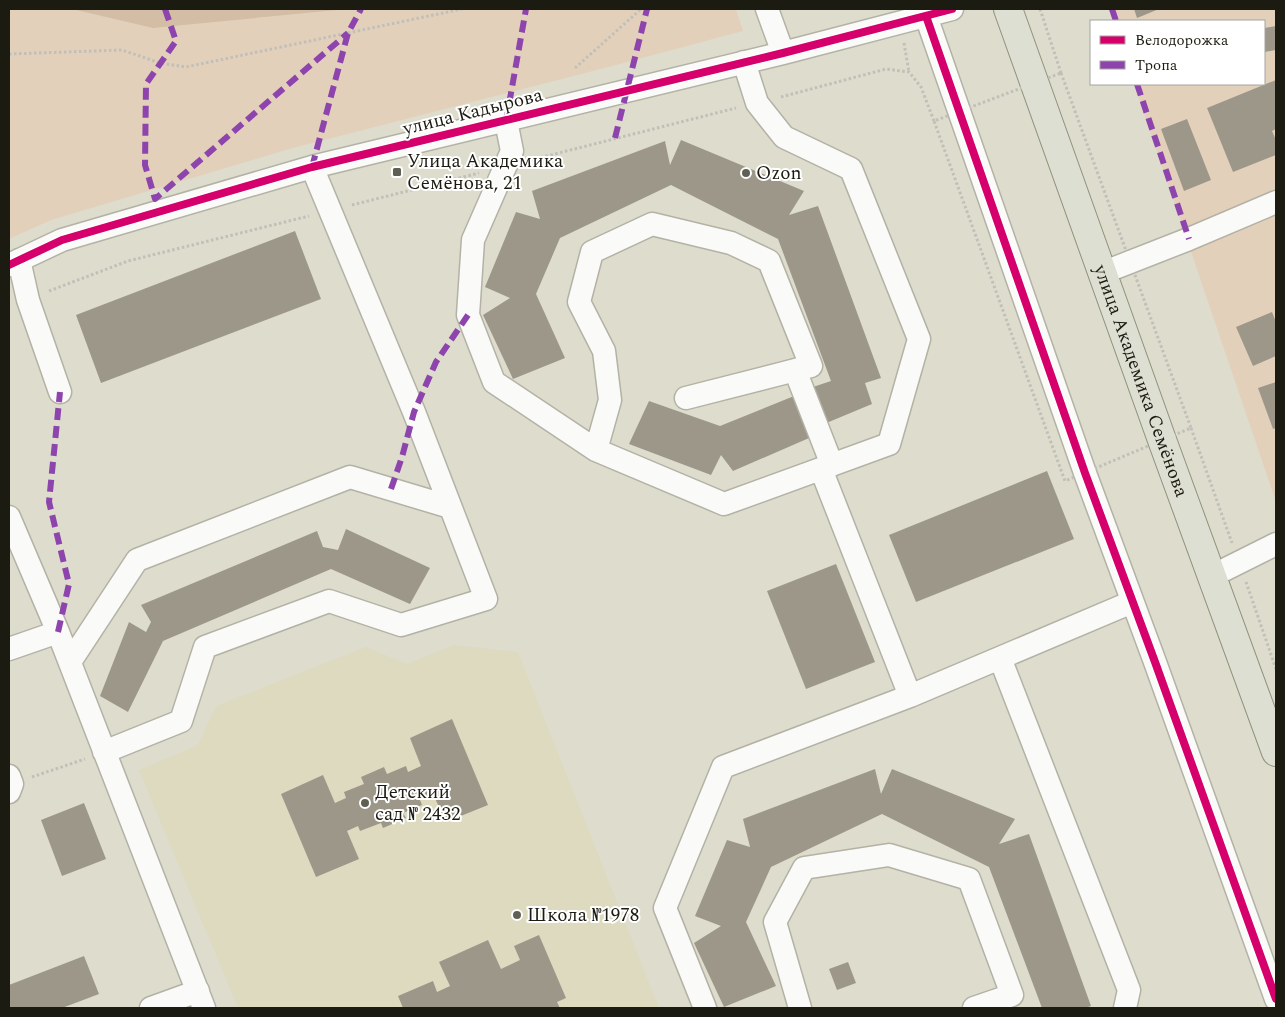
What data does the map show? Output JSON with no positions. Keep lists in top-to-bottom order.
{
  "streets": {
    "main road": ["улица Академика Семёнова"],
    "street": ["улица Кадырова"]
  },
  "places": {
    "transit": ["Улица Академика Семёнова, 21"],
    "other": ["Ozon", "Детский сад № 2432", "Школа №1978"]
  },
  "legend": ["Велодорожка", "Тропа"]
}
